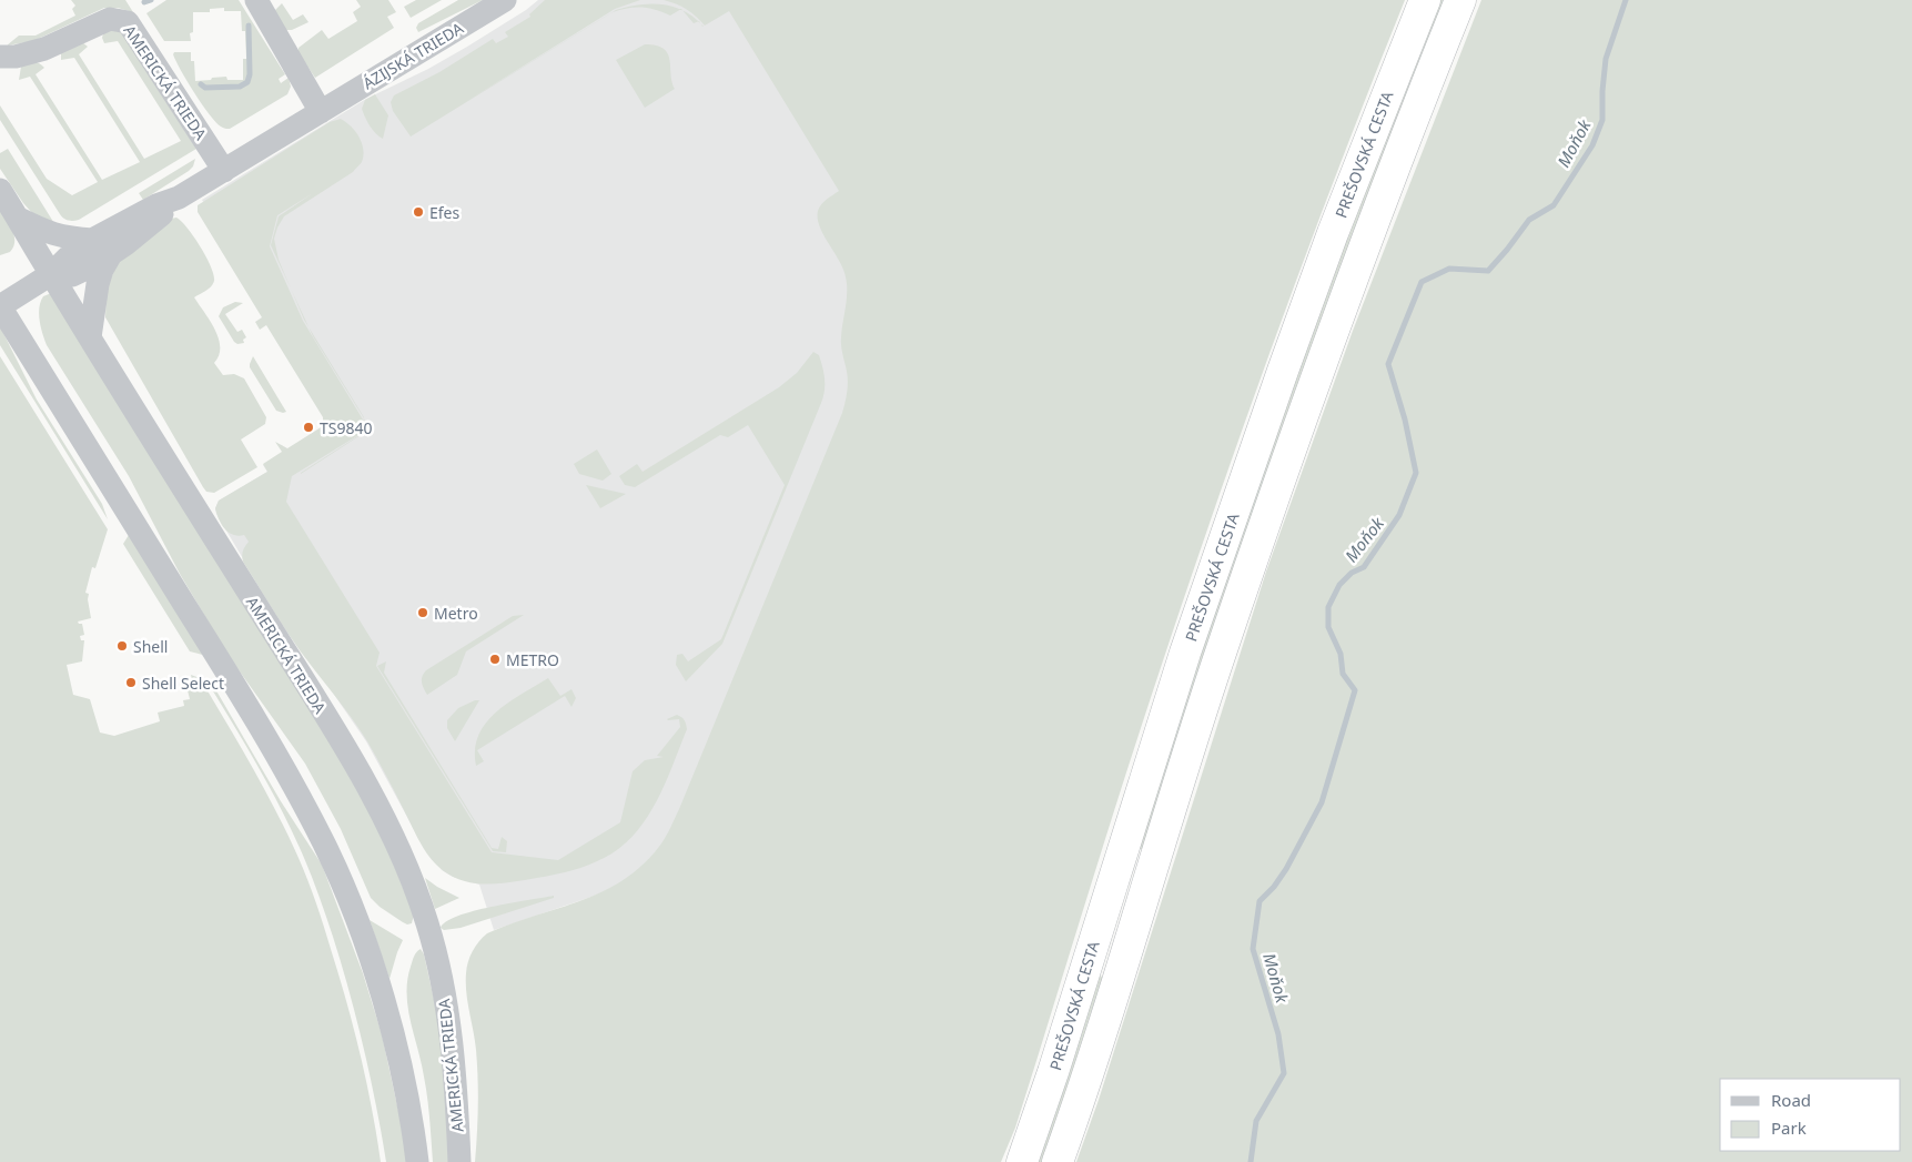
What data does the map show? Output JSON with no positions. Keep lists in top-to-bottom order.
{
  "streets": {
    "highway": ["PREŠOVSKÁ CESTA"],
    "street": ["ÁZIJSKÁ TRIEDA", "AMERICKÁ TRIEDA"]
  },
  "crossings": [
    ["ÁZIJSKÁ TRIEDA", "AMERICKÁ TRIEDA"]
  ],
  "water": ["Moňok"],
  "places": [
    "Efes",
    "TS9840",
    "Metro",
    "Shell",
    "METRO",
    "Shell Select"
  ],
  "legend": ["Road", "Park"]
}
